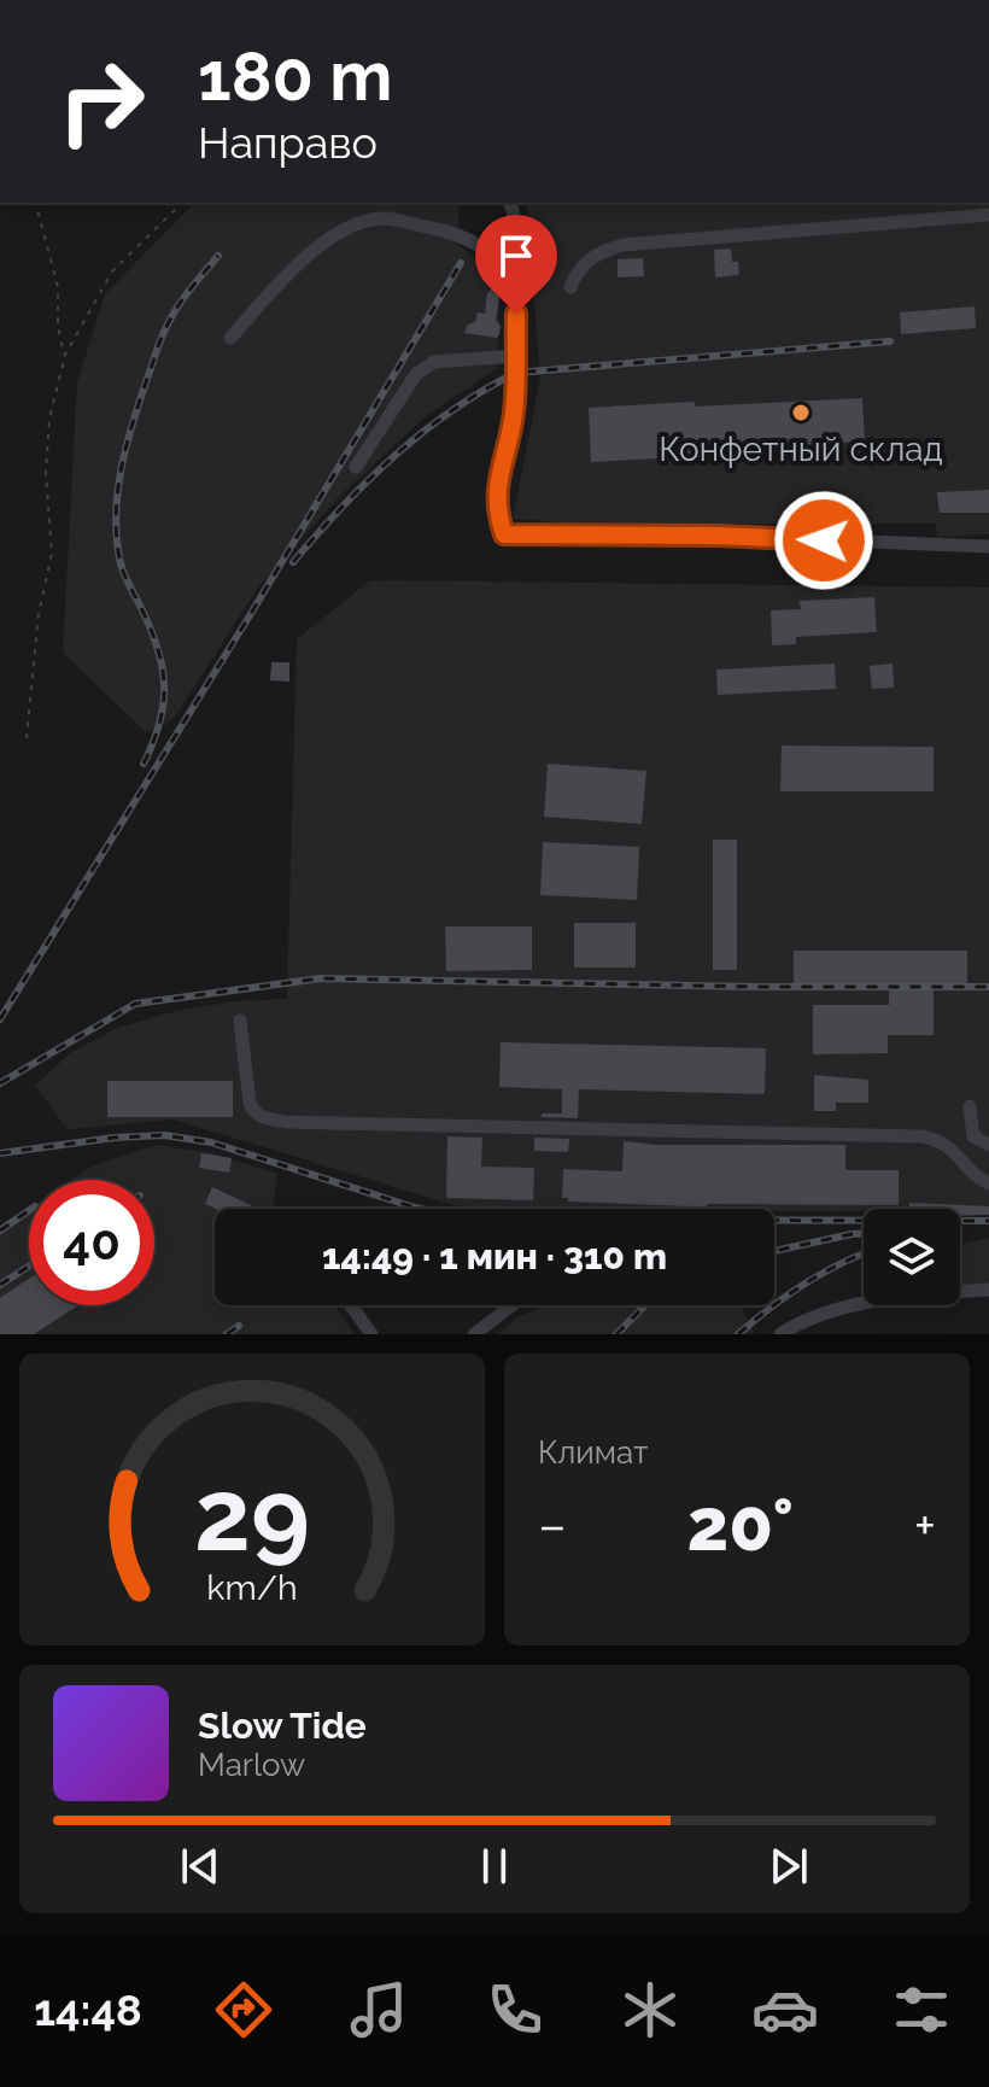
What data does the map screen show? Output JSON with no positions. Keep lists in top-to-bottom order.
{
  "places": ["Конфетный склад"],
  "page": {
    "turn": ["180 m", "Направо"],
    "limit": "40",
    "trip": "14:49 · 1 мин · 310 m",
    "tile": "Климат",
    "heat": ["−", "20°", "+"],
    "song": ["Slow Tide", "Marlow"],
    "tabs": "14:48",
    "gauge": ["29", "km/h"]
  }
}
